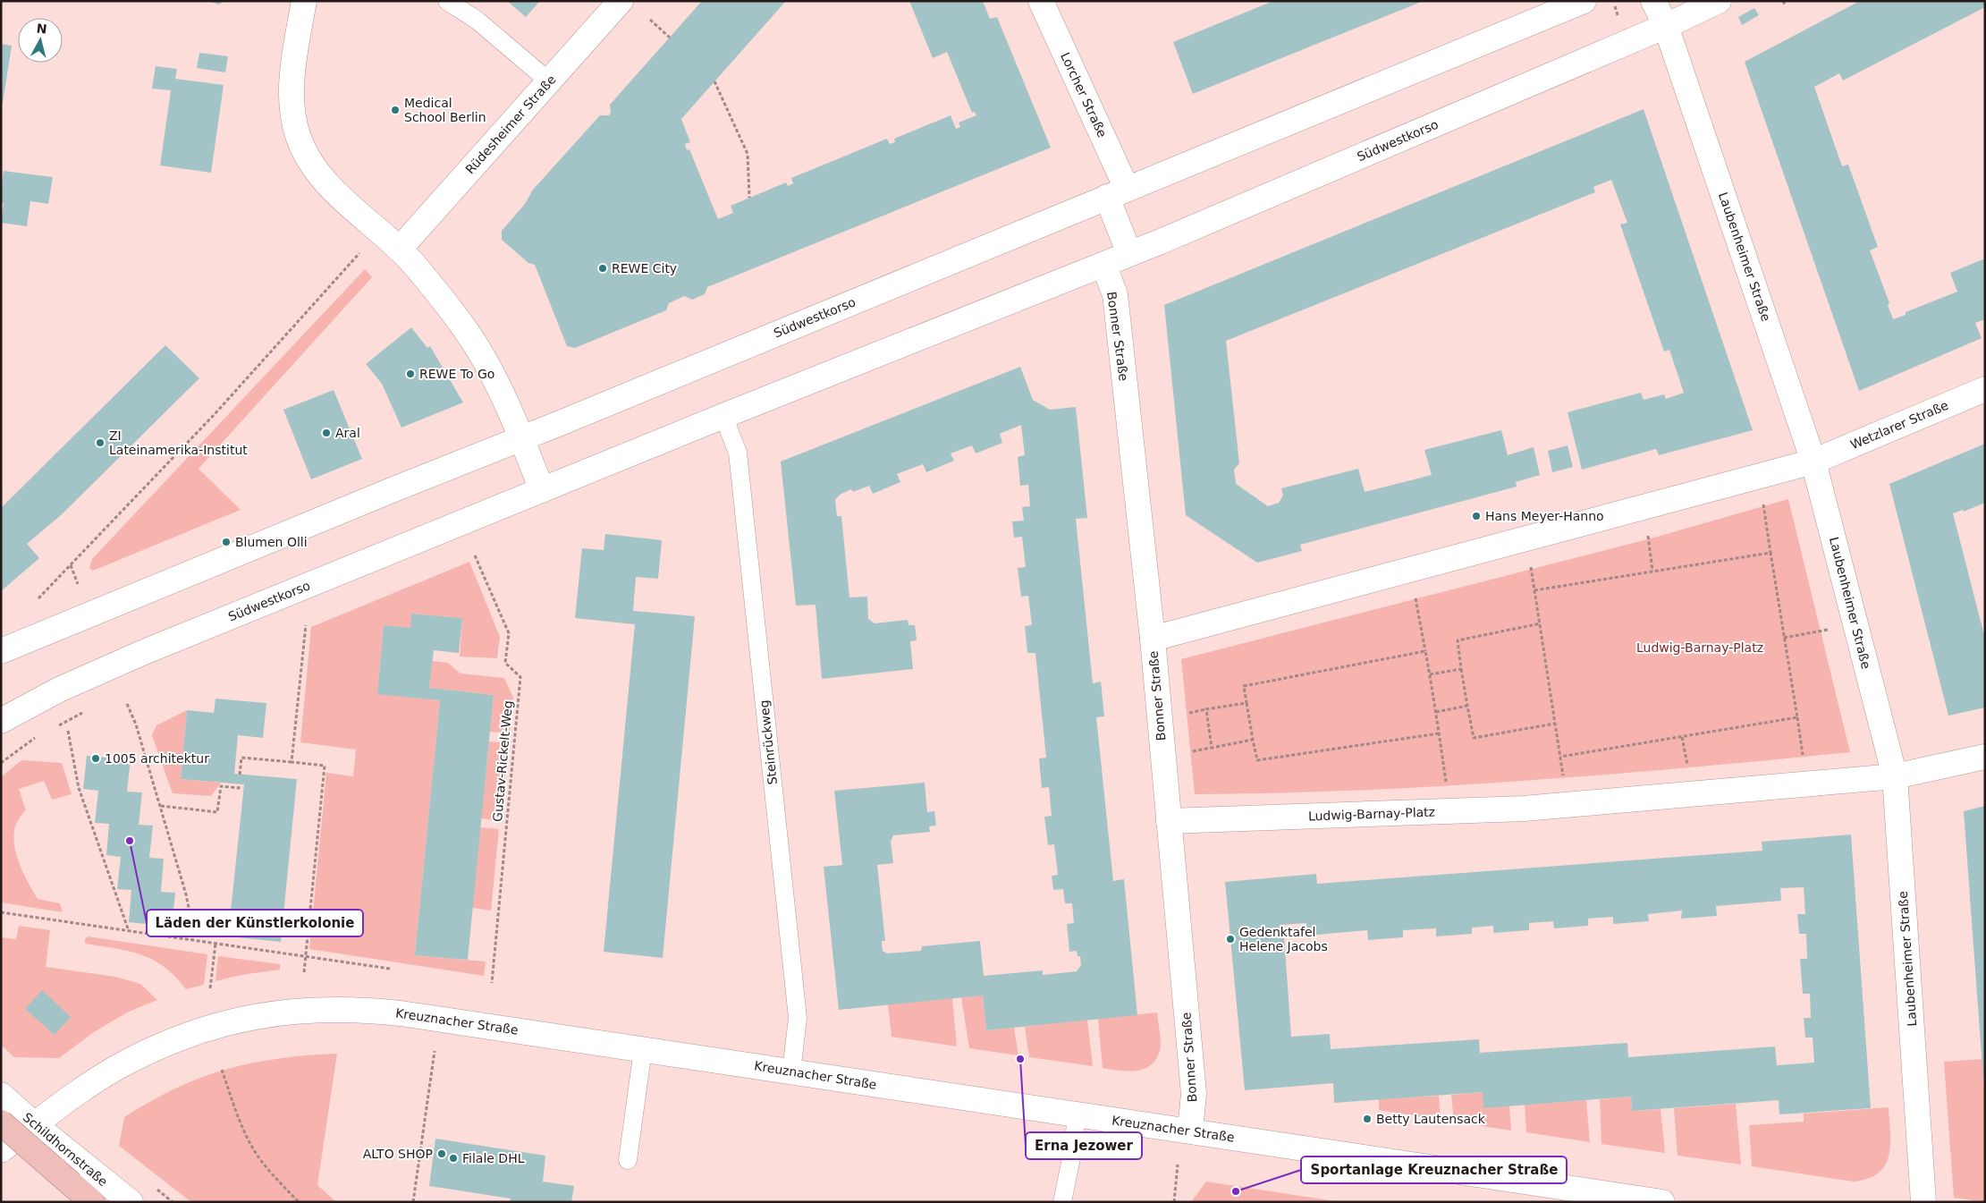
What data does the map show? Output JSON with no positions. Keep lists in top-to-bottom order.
{
  "streets": {
    "street": [
      "Lorcher Straße",
      "Rüdesheimer Straße",
      "Südwestkorso",
      "Laubenheimer Straße",
      "Bonner Straße",
      "Wetzlarer Straße",
      "Ludwig-Barnay-Platz",
      "Kreuznacher Straße",
      "Schildhornstraße"
    ],
    "lane": ["Steinrückweg"],
    "path": ["Gustav-Rickelt-Weg"]
  },
  "crossings": [
    ["Lorcher Straße", "Südwestkorso"],
    ["Südwestkorso", "Laubenheimer Straße"],
    ["Südwestkorso", "Bonner Straße"],
    ["Südwestkorso", "Steinrückweg"],
    ["Laubenheimer Straße", "Wetzlarer Straße"],
    ["Laubenheimer Straße", "Ludwig-Barnay-Platz"],
    ["Bonner Straße", "Ludwig-Barnay-Platz"],
    ["Bonner Straße", "Kreuznacher Straße"],
    ["Steinrückweg", "Kreuznacher Straße"],
    ["Kreuznacher Straße", "Schildhornstraße"]
  ],
  "parks": ["Ludwig-Barnay-Platz"],
  "places": [
    "Medical School Berlin",
    "REWE City",
    "REWE To Go",
    "Aral",
    "ZI Lateinamerika-Institut",
    "Hans Meyer-Hanno",
    "Blumen Olli",
    "1005 architektur",
    "Läden der Künstlerkolonie",
    "Gedenktafel Helene Jacobs",
    "Erna Jezower",
    "Betty Lautensack",
    "ALTO SHOP",
    "Filale DHL",
    "Sportanlage Kreuznacher Straße"
  ],
  "north": "top"
}
